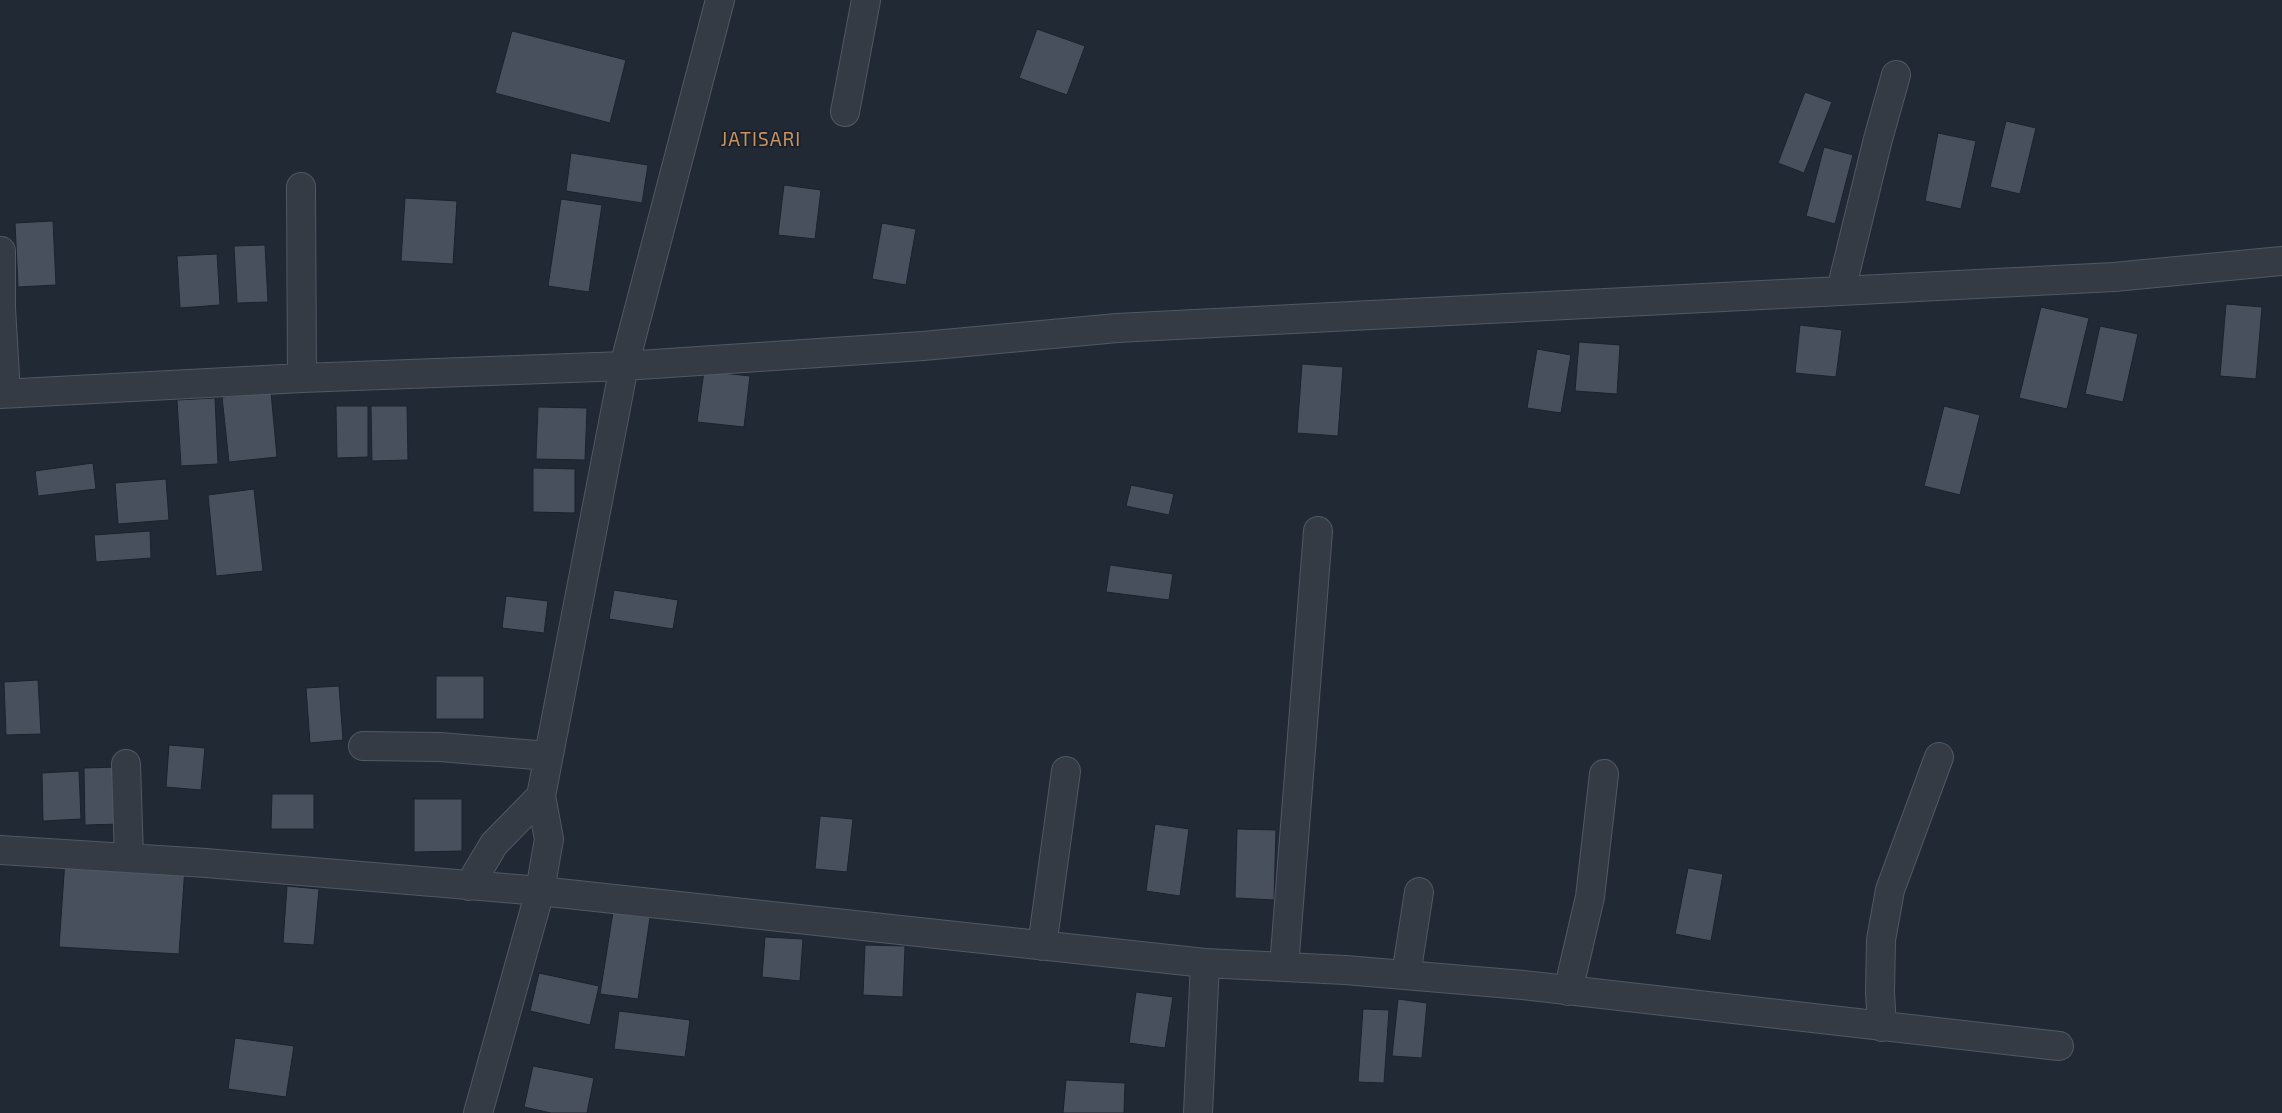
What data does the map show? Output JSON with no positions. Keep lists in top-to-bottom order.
{
  "districts": ["JATISARI"]
}
